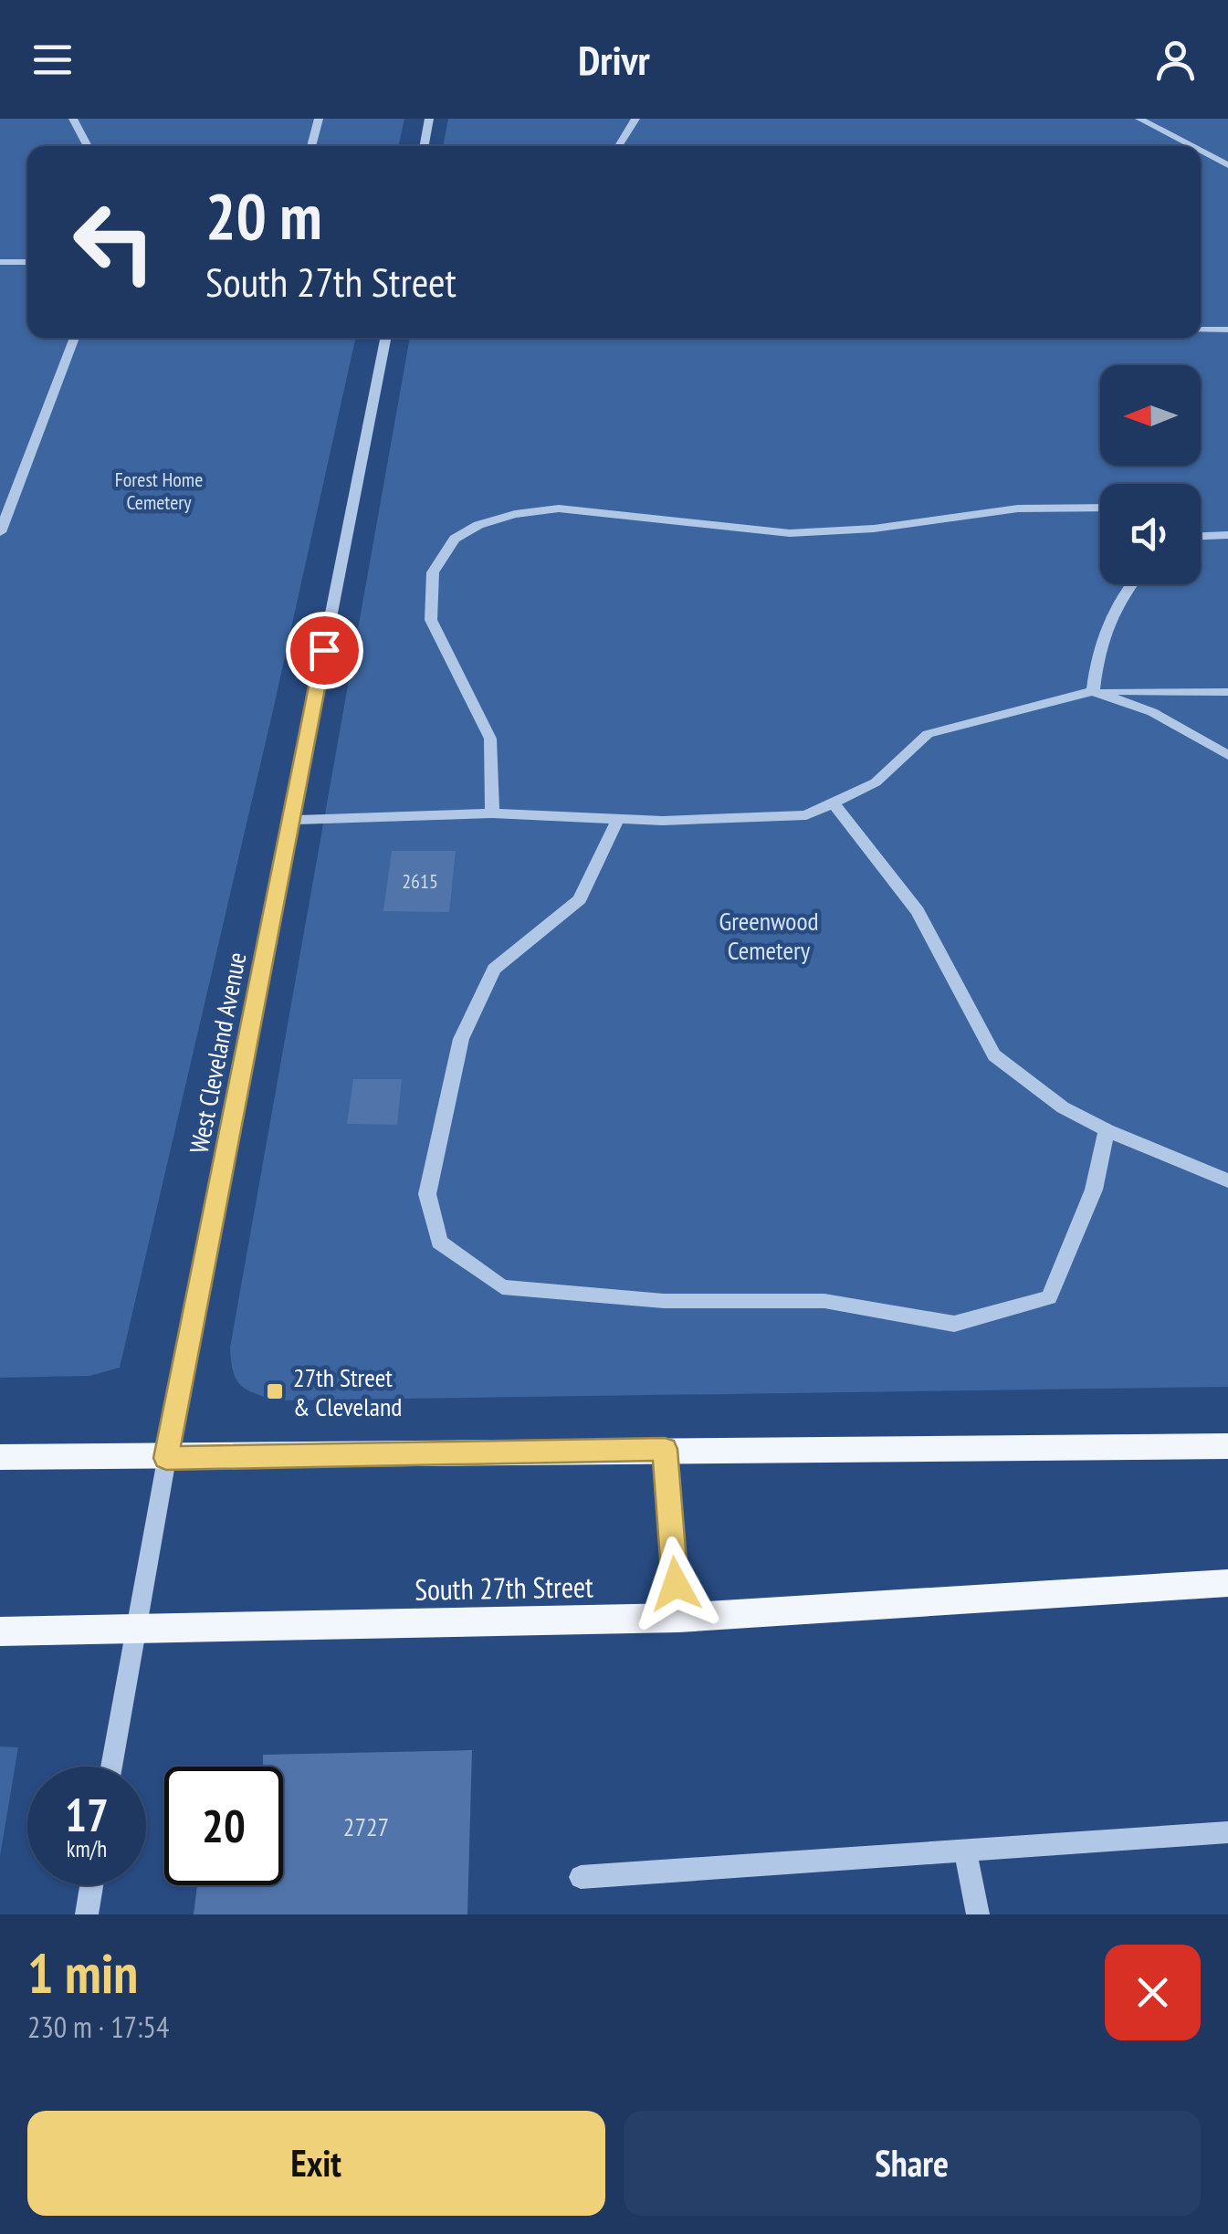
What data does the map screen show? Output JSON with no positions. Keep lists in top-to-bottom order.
{
  "streets": {
    "main road": ["South 27th Street"],
    "street": ["West Cleveland Avenue"]
  },
  "crossings": [
    ["West Cleveland Avenue", "South 27th Street"]
  ],
  "parks": ["Forest Home Cemetery", "Greenwood Cemetery"],
  "places": {
    "transit": ["27th Street & Cleveland"]
  },
  "house_numbers": ["2615", "2727"],
  "north": "left",
  "page": {
    "header": "Drivr",
    "turn": ["20 m", "South 27th Street"],
    "speed": "17 km/h",
    "limit": "20",
    "heading": ["1 min", "230 m · 17:54"],
    "buttons": ["Exit", "Share"]
  }
}
